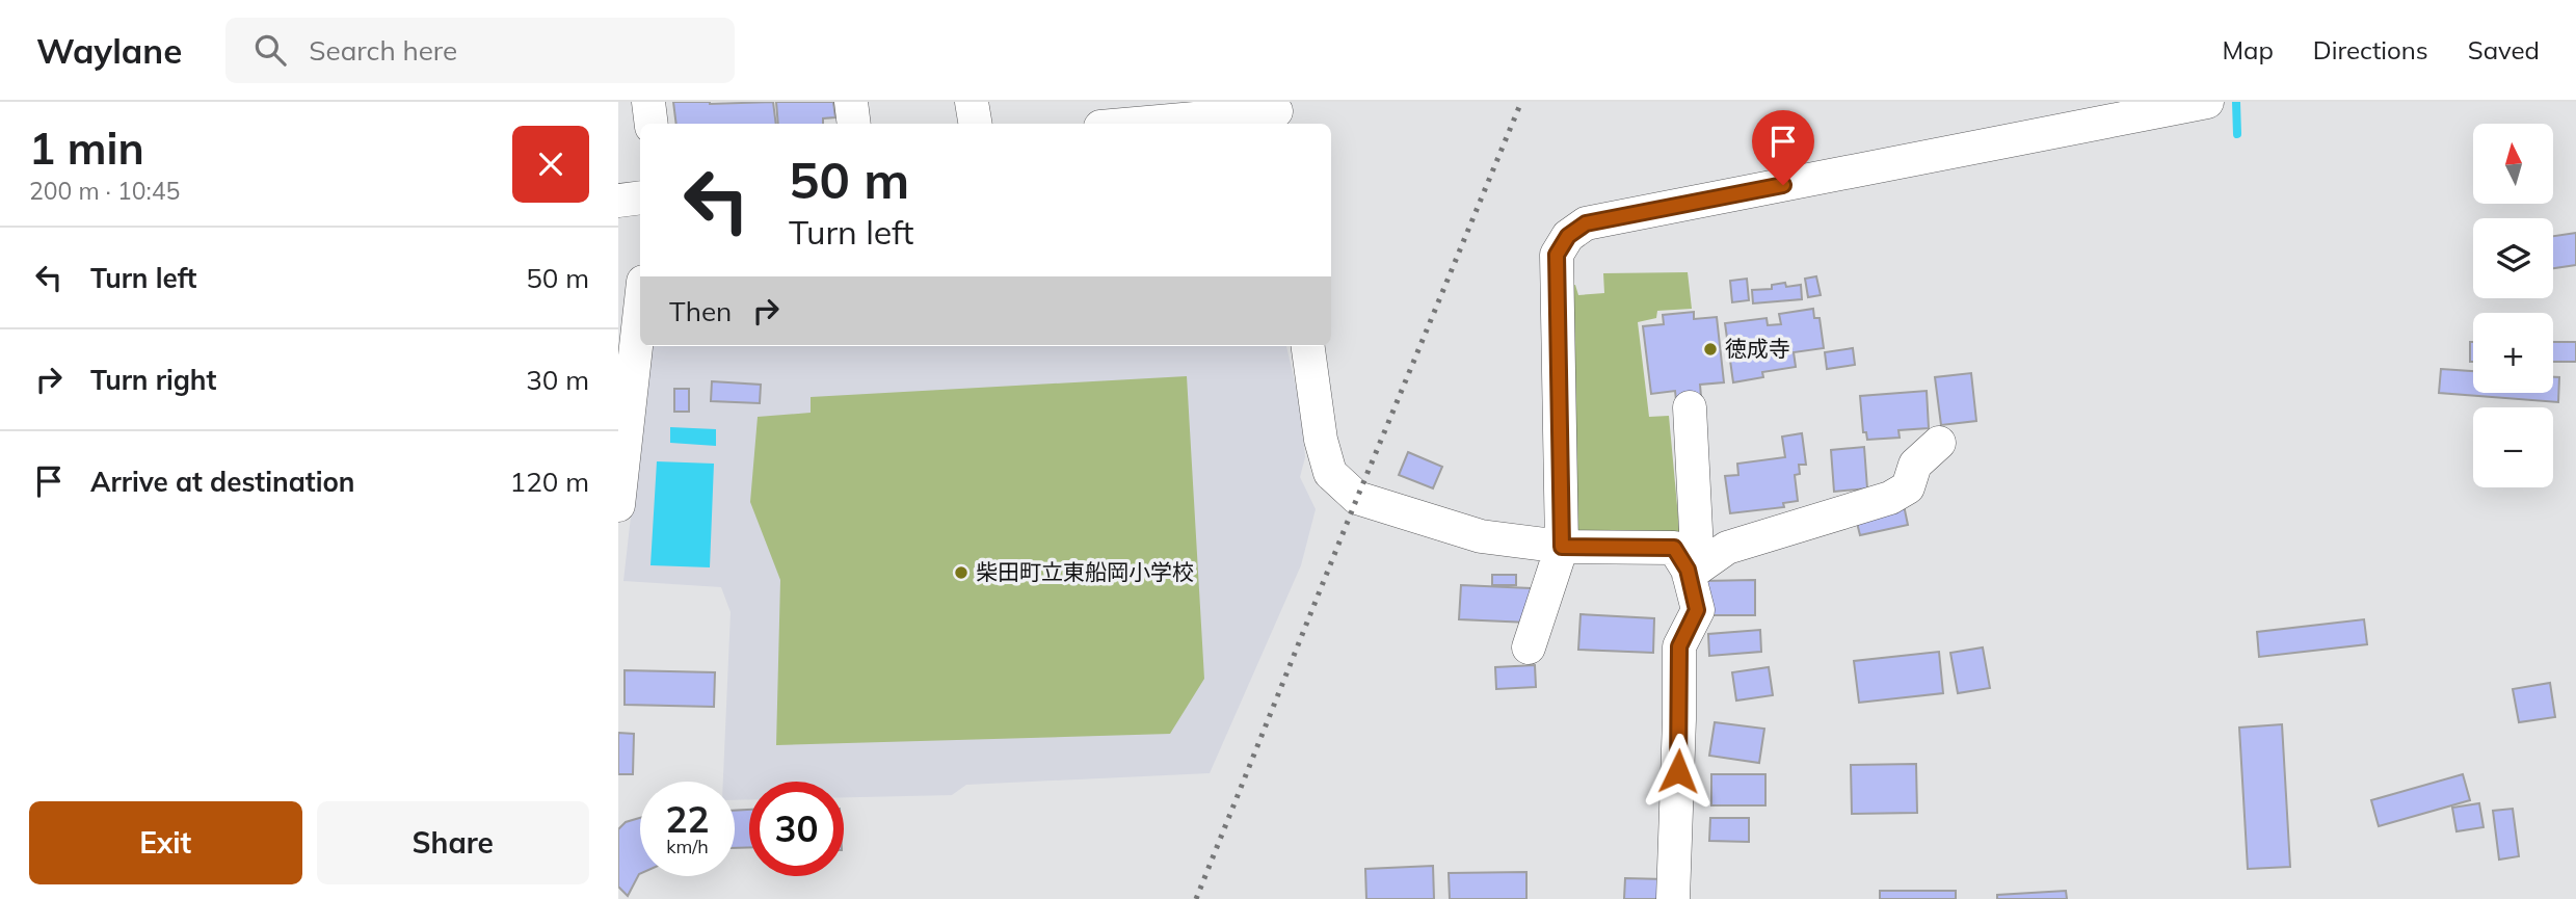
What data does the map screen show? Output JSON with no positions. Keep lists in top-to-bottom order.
{
  "places": ["徳成寺", "柴田町立東船岡小学校"],
  "north": "top",
  "page": {
    "header": "Waylane",
    "search": "Search here",
    "nav": ["Map", "Directions", "Saved"],
    "heading": ["1 min", "200 m · 10:45"],
    "map_buttons": ["+", "−"],
    "turn": ["50 m", "Turn left"],
    "list": [
      {
        "name": "Turn left",
        "value": "50 m"
      },
      {
        "name": "Turn right",
        "value": "30 m"
      },
      {
        "name": "Arrive at destination",
        "value": "120 m"
      }
    ],
    "then": "Then",
    "speed": "22 km/h",
    "limit": "30",
    "buttons": ["Exit", "Share"]
  }
}
